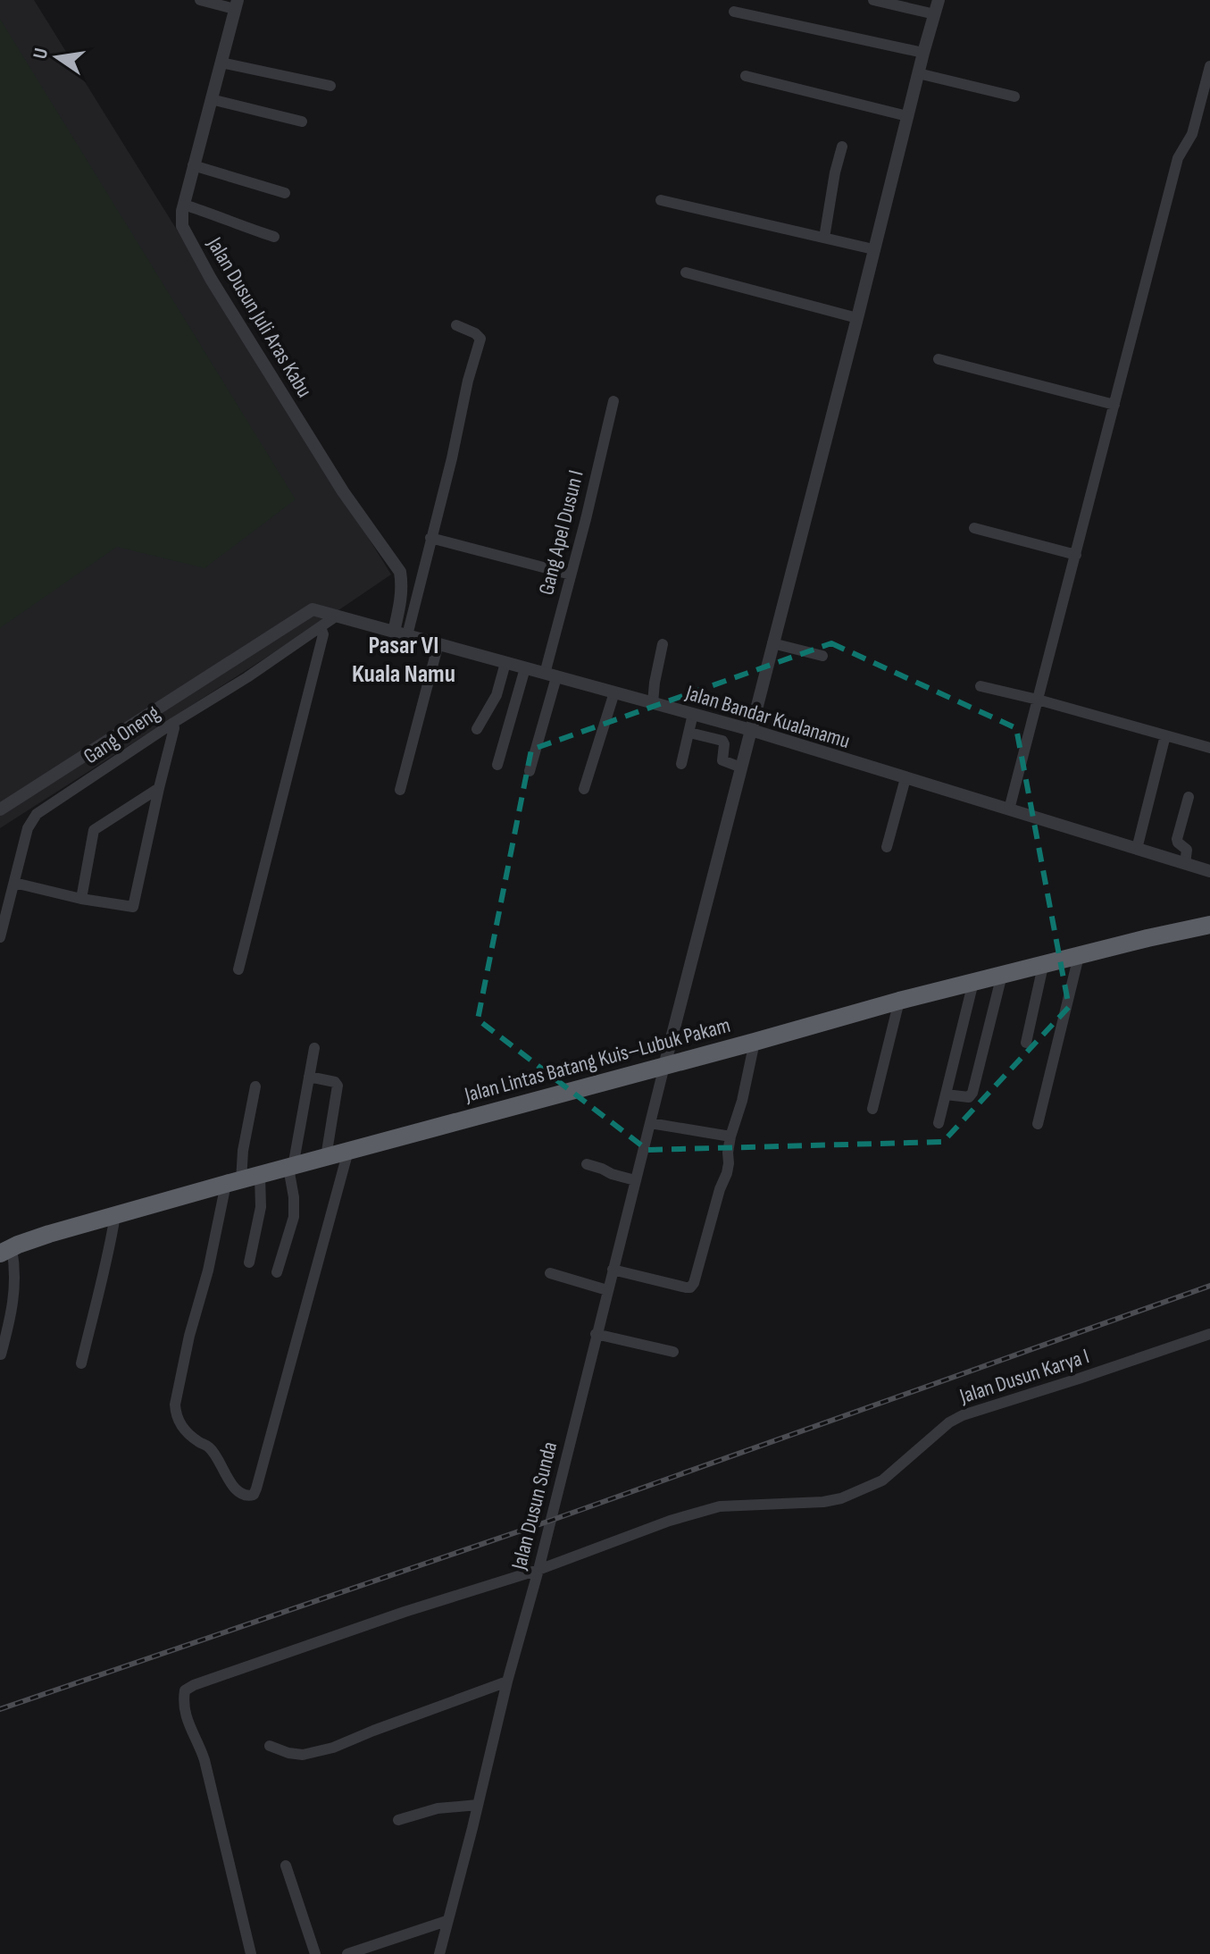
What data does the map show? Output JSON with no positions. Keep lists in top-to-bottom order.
{
  "streets": {
    "highway": ["Jalan Lintas Batang Kuis–Lubuk Pakam"],
    "street": [
      "Jalan Dusun Juli Aras Kabu",
      "Gang Apel Dusun I",
      "Jalan Bandar Kualanamu",
      "Gang Oneng",
      "Jalan Dusun Karya I",
      "Jalan Dusun Sunda"
    ]
  },
  "crossings": [
    ["Jalan Dusun Juli Aras Kabu", "Jalan Bandar Kualanamu"],
    ["Gang Apel Dusun I", "Jalan Bandar Kualanamu"],
    ["Jalan Bandar Kualanamu", "Gang Oneng"],
    ["Jalan Lintas Batang Kuis–Lubuk Pakam", "Jalan Dusun Sunda"],
    ["Jalan Dusun Karya I", "Jalan Dusun Sunda"]
  ],
  "districts": ["Pasar VI Kuala Namu"],
  "north": "left"
}
